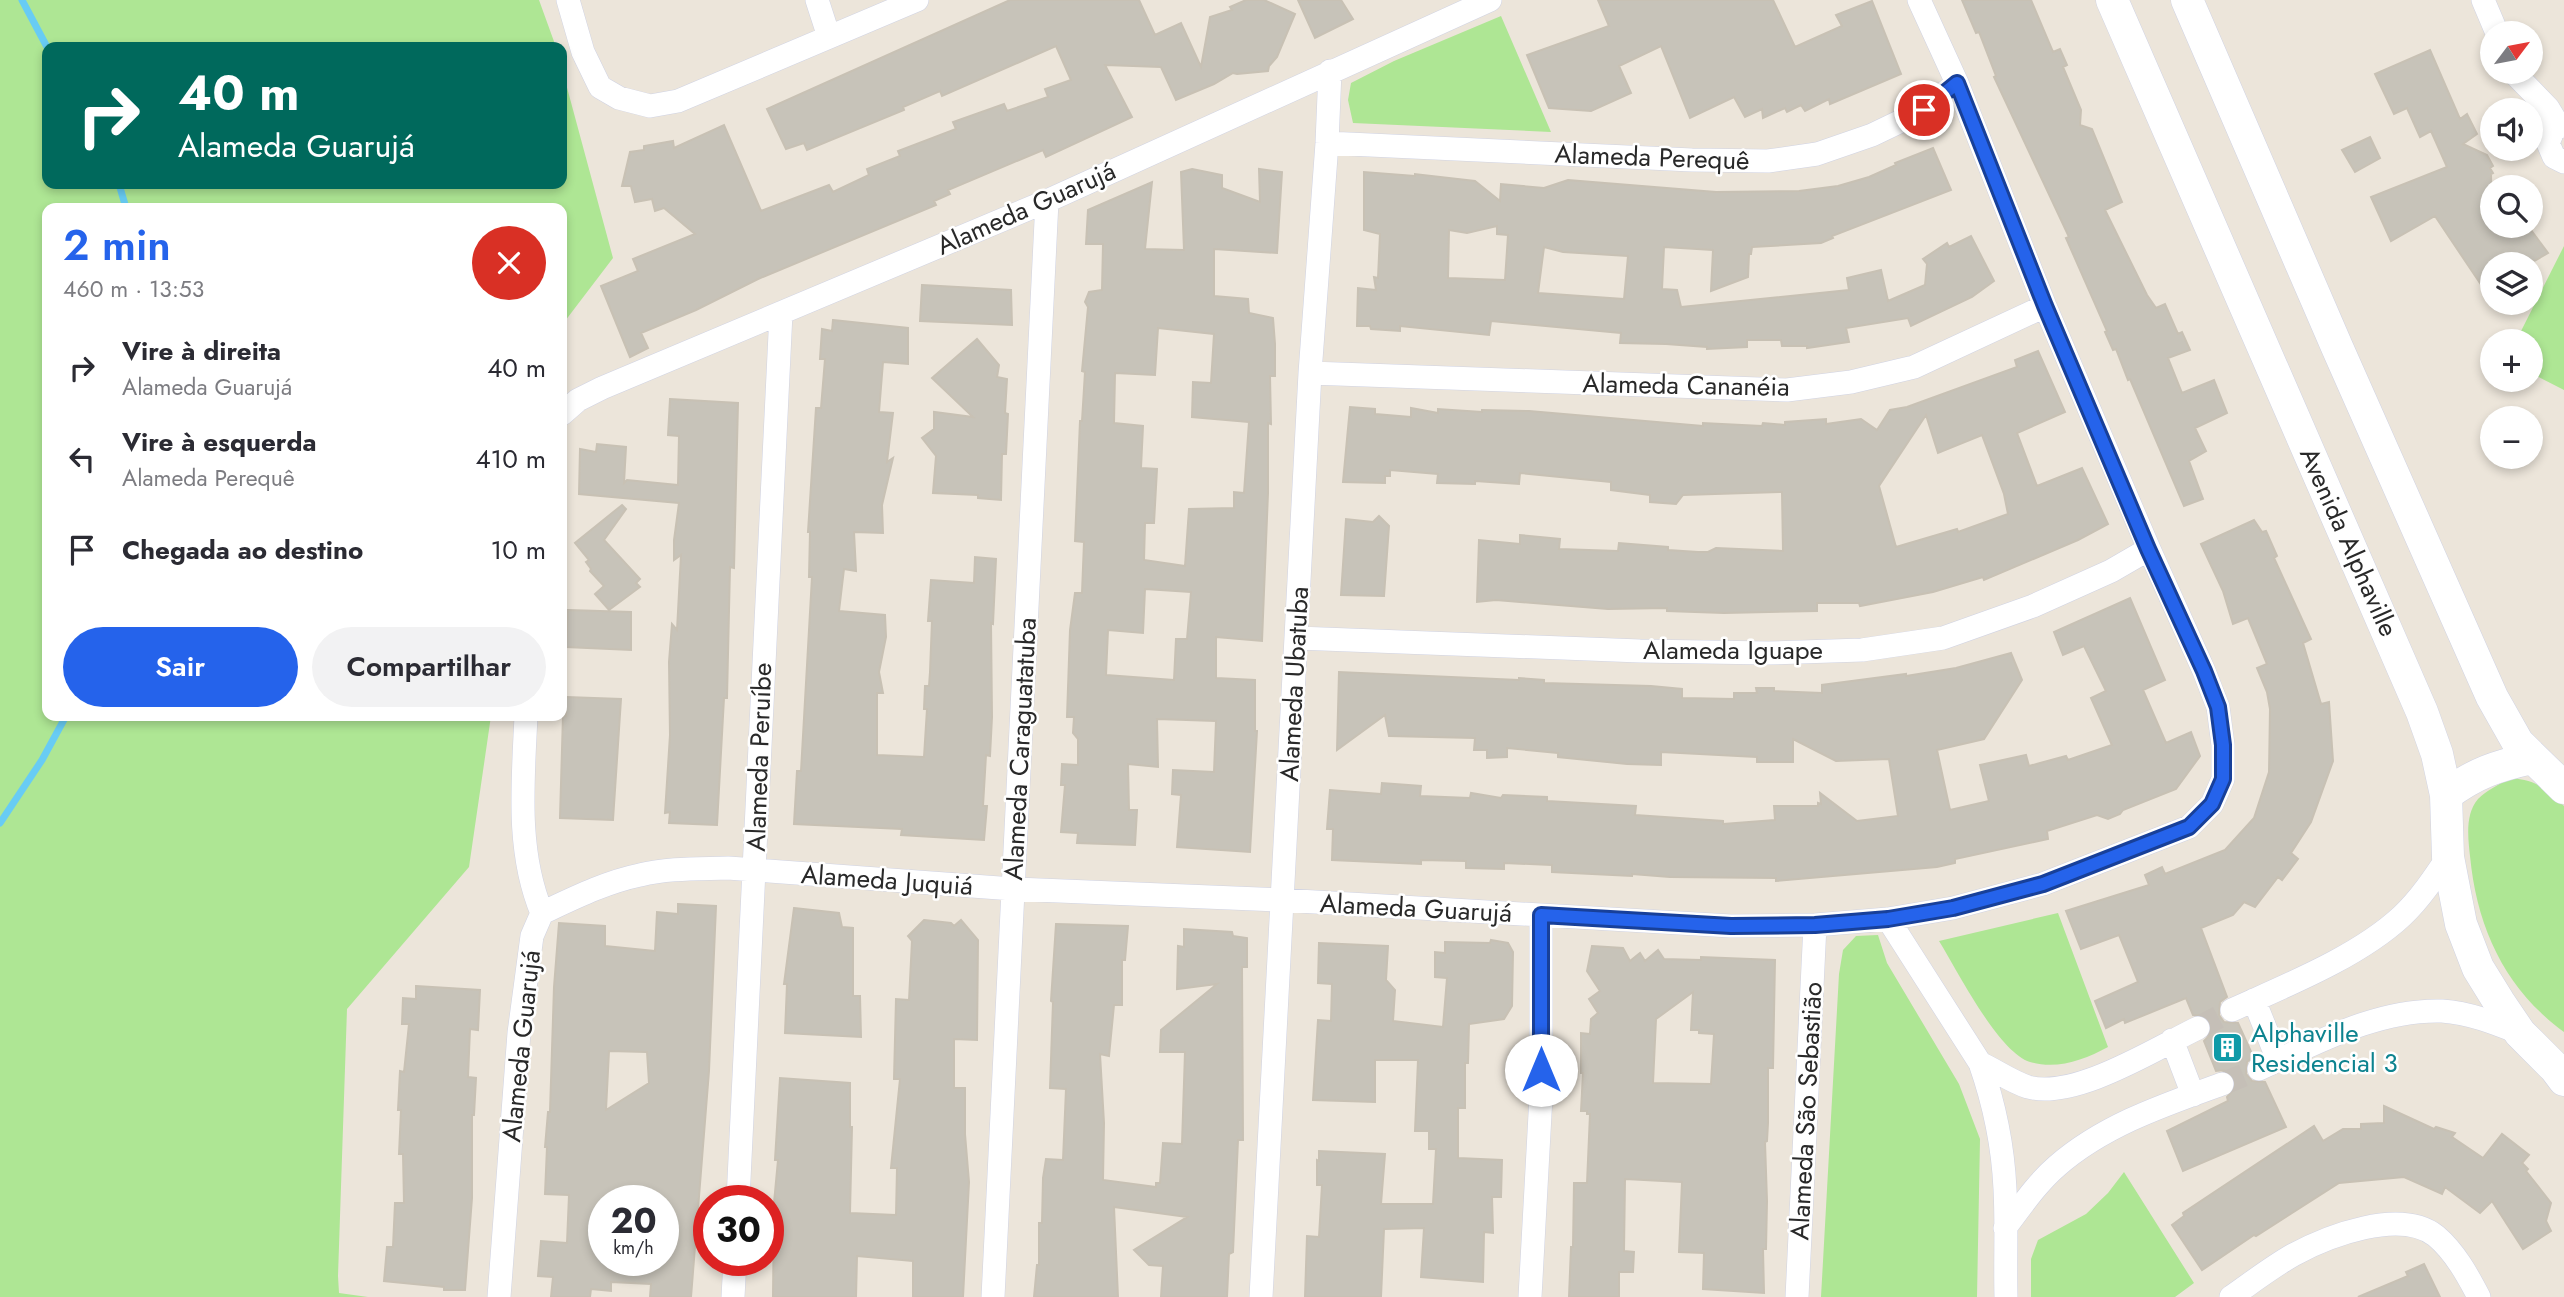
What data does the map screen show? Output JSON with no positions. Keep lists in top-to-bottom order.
{
  "streets": {
    "main road": ["Avenida Alphaville"],
    "street": [
      "Alameda Perequê",
      "Alameda Guarujá",
      "Alameda Cananéia",
      "Alameda Iguape",
      "Alameda Ubatuba",
      "Alameda Caraguatatuba",
      "Alameda Peruíbe",
      "Alameda Juquiá",
      "Alameda São Sebastião"
    ]
  },
  "crossings": [
    ["Alameda Perequê", "Alameda Guarujá"],
    ["Alameda Perequê", "Alameda Ubatuba"],
    ["Alameda Guarujá", "Alameda Cananéia"],
    ["Alameda Guarujá", "Alameda Iguape"],
    ["Alameda Guarujá", "Alameda Ubatuba"],
    ["Alameda Guarujá", "Alameda Caraguatatuba"],
    ["Alameda Guarujá", "Alameda Peruíbe"],
    ["Alameda Guarujá", "Alameda Juquiá"],
    ["Alameda Guarujá", "Alameda São Sebastião"],
    ["Alameda Cananéia", "Alameda Ubatuba"],
    ["Alameda Iguape", "Alameda Ubatuba"],
    ["Alameda Ubatuba", "Alameda Juquiá"],
    ["Alameda Caraguatatuba", "Alameda Juquiá"],
    ["Alameda Peruíbe", "Alameda Juquiá"]
  ],
  "places": {
    "building": ["Alphaville Residencial 3"]
  },
  "north": "top right",
  "page": {
    "map_buttons": ["+", "−"],
    "turn": ["40 m", "Alameda Guarujá"],
    "heading": ["2 min", "460 m · 13:53"],
    "list": [
      {
        "name": "Vire à direita",
        "note": "Alameda Guarujá",
        "value": "40 m"
      },
      {
        "name": "Vire à esquerda",
        "note": "Alameda Perequê",
        "value": "410 m"
      },
      {
        "name": "Chegada ao destino",
        "value": "10 m"
      }
    ],
    "buttons": ["Sair", "Compartilhar"],
    "speed": "20 km/h",
    "limit": "30"
  }
}
